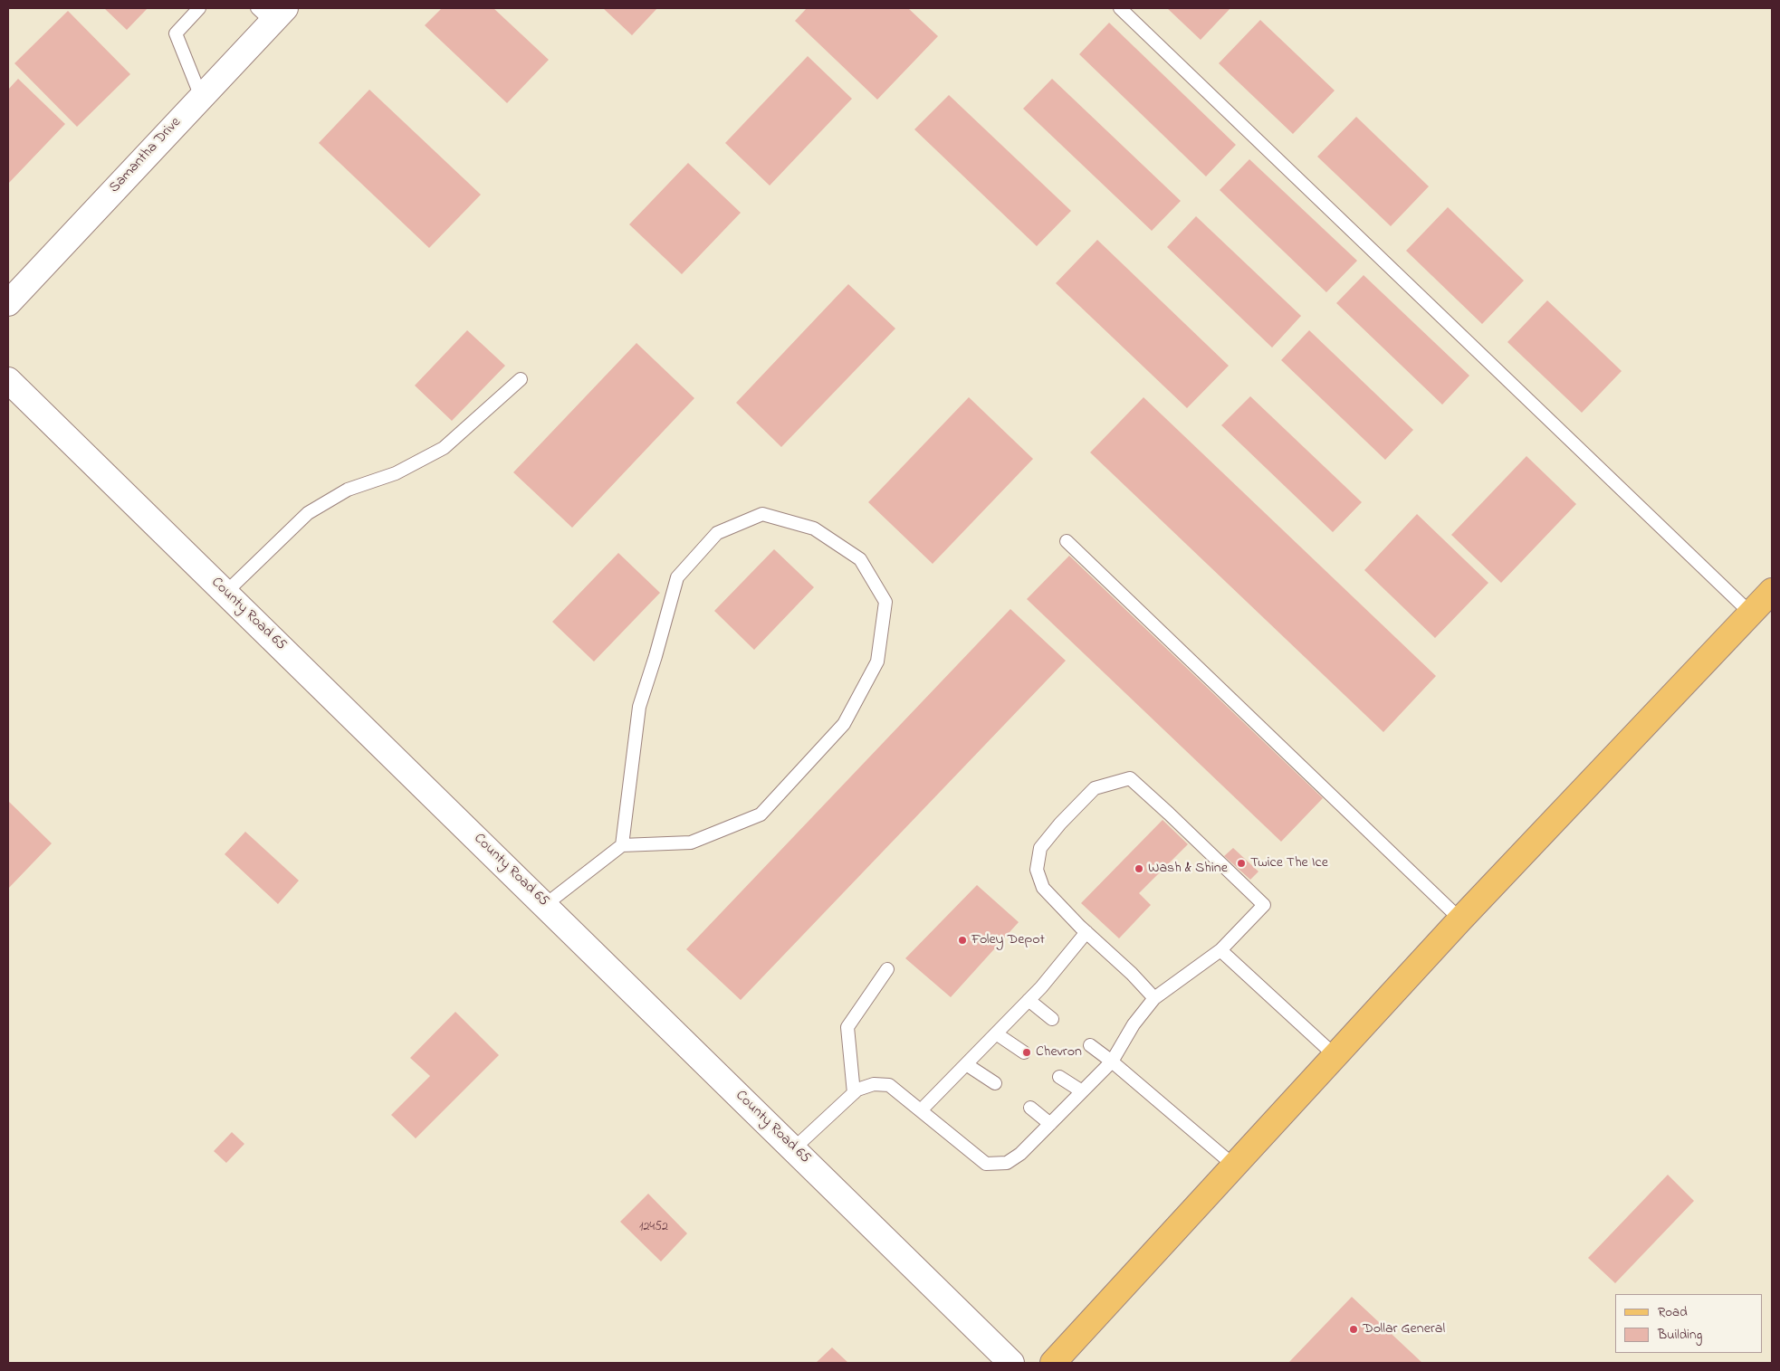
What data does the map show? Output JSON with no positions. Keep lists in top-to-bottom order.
{
  "streets": {
    "street": ["Samantha Drive", "County Road 65"]
  },
  "places": [
    "Twice The Ice",
    "Wash & Shine",
    "Foley Depot",
    "Chevron",
    "Dollar General"
  ],
  "house_numbers": ["12452"],
  "legend": ["Road", "Building"]
}
